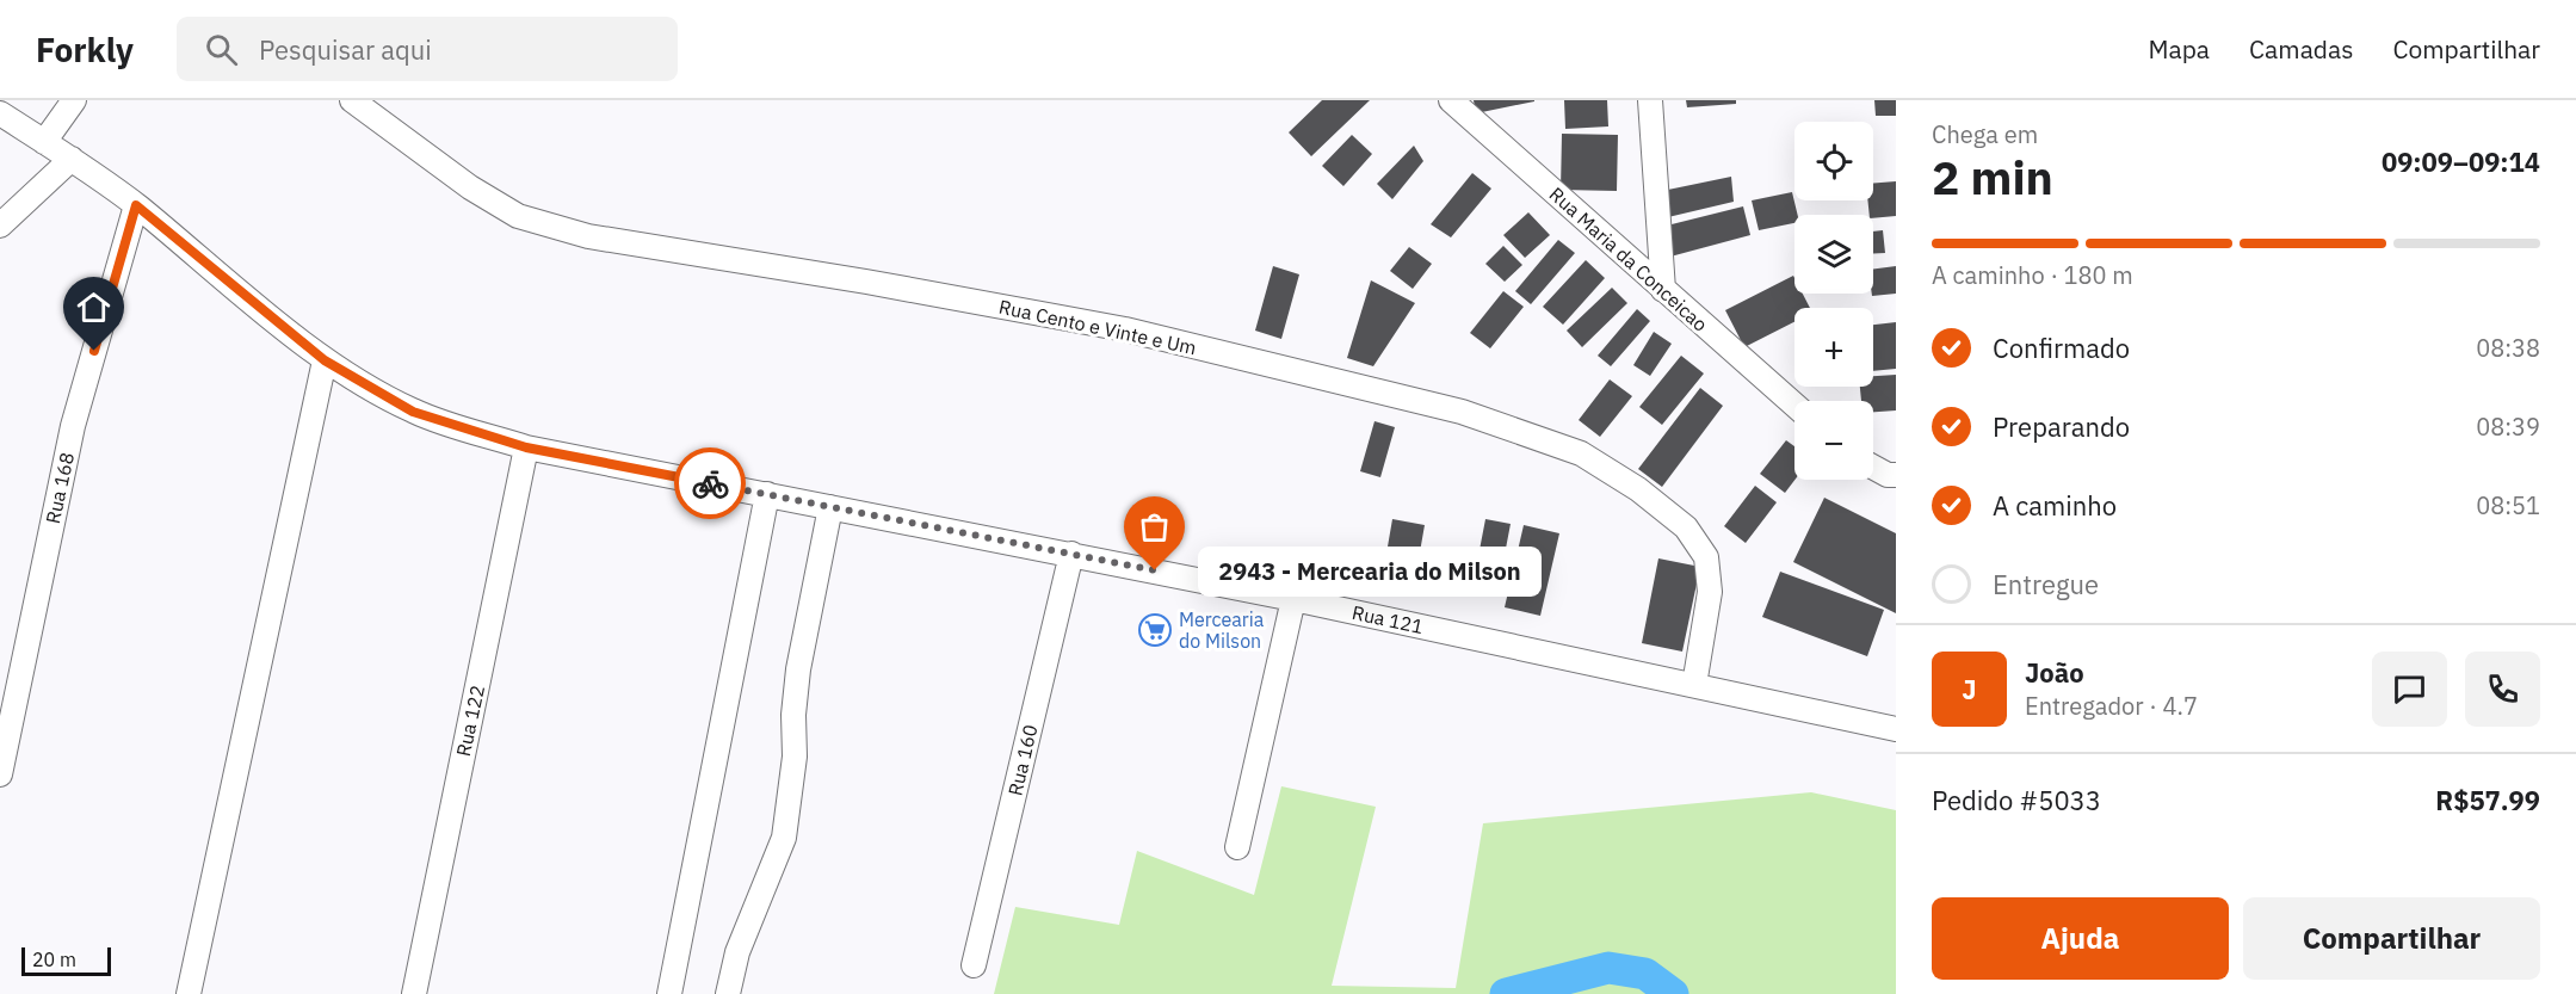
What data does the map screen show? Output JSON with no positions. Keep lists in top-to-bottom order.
{
  "streets": {
    "street": [
      "Rua Maria da Conceicao",
      "Rua Cento e Vinte e Um",
      "Rua 168",
      "Rua 121",
      "Rua 122",
      "Rua 160"
    ]
  },
  "crossings": [
    ["Rua Cento e Vinte e Um", "Rua 121"],
    ["Rua 168", "Rua 121"],
    ["Rua 121", "Rua 122"],
    ["Rua 121", "Rua 160"]
  ],
  "places": {
    "other": ["2943 - Mercearia do Milson"],
    "supermarket": ["Mercearia do Milson"]
  },
  "scale_bar": "20 m",
  "page": {
    "header": "Forkly",
    "search": "Pesquisar aqui",
    "nav": ["Mapa", "Camadas", "Compartilhar"],
    "heading": ["2 min", "Chega em", "09:09–09:14"],
    "panel": [
      "João",
      "Entregador · 4.7",
      "Pedido #5033",
      "R$57.99"
    ],
    "map_buttons": ["+", "−"],
    "bar": "A caminho · 180 m",
    "list": [
      ["Confirmado", "08:38"],
      ["Preparando", "08:39"],
      ["A caminho", "08:51"],
      "Entregue"
    ],
    "bubble": "2943 - Mercearia do Milson",
    "round": "J",
    "buttons": ["Ajuda", "Compartilhar"],
    "scale": "20 m"
  }
}
